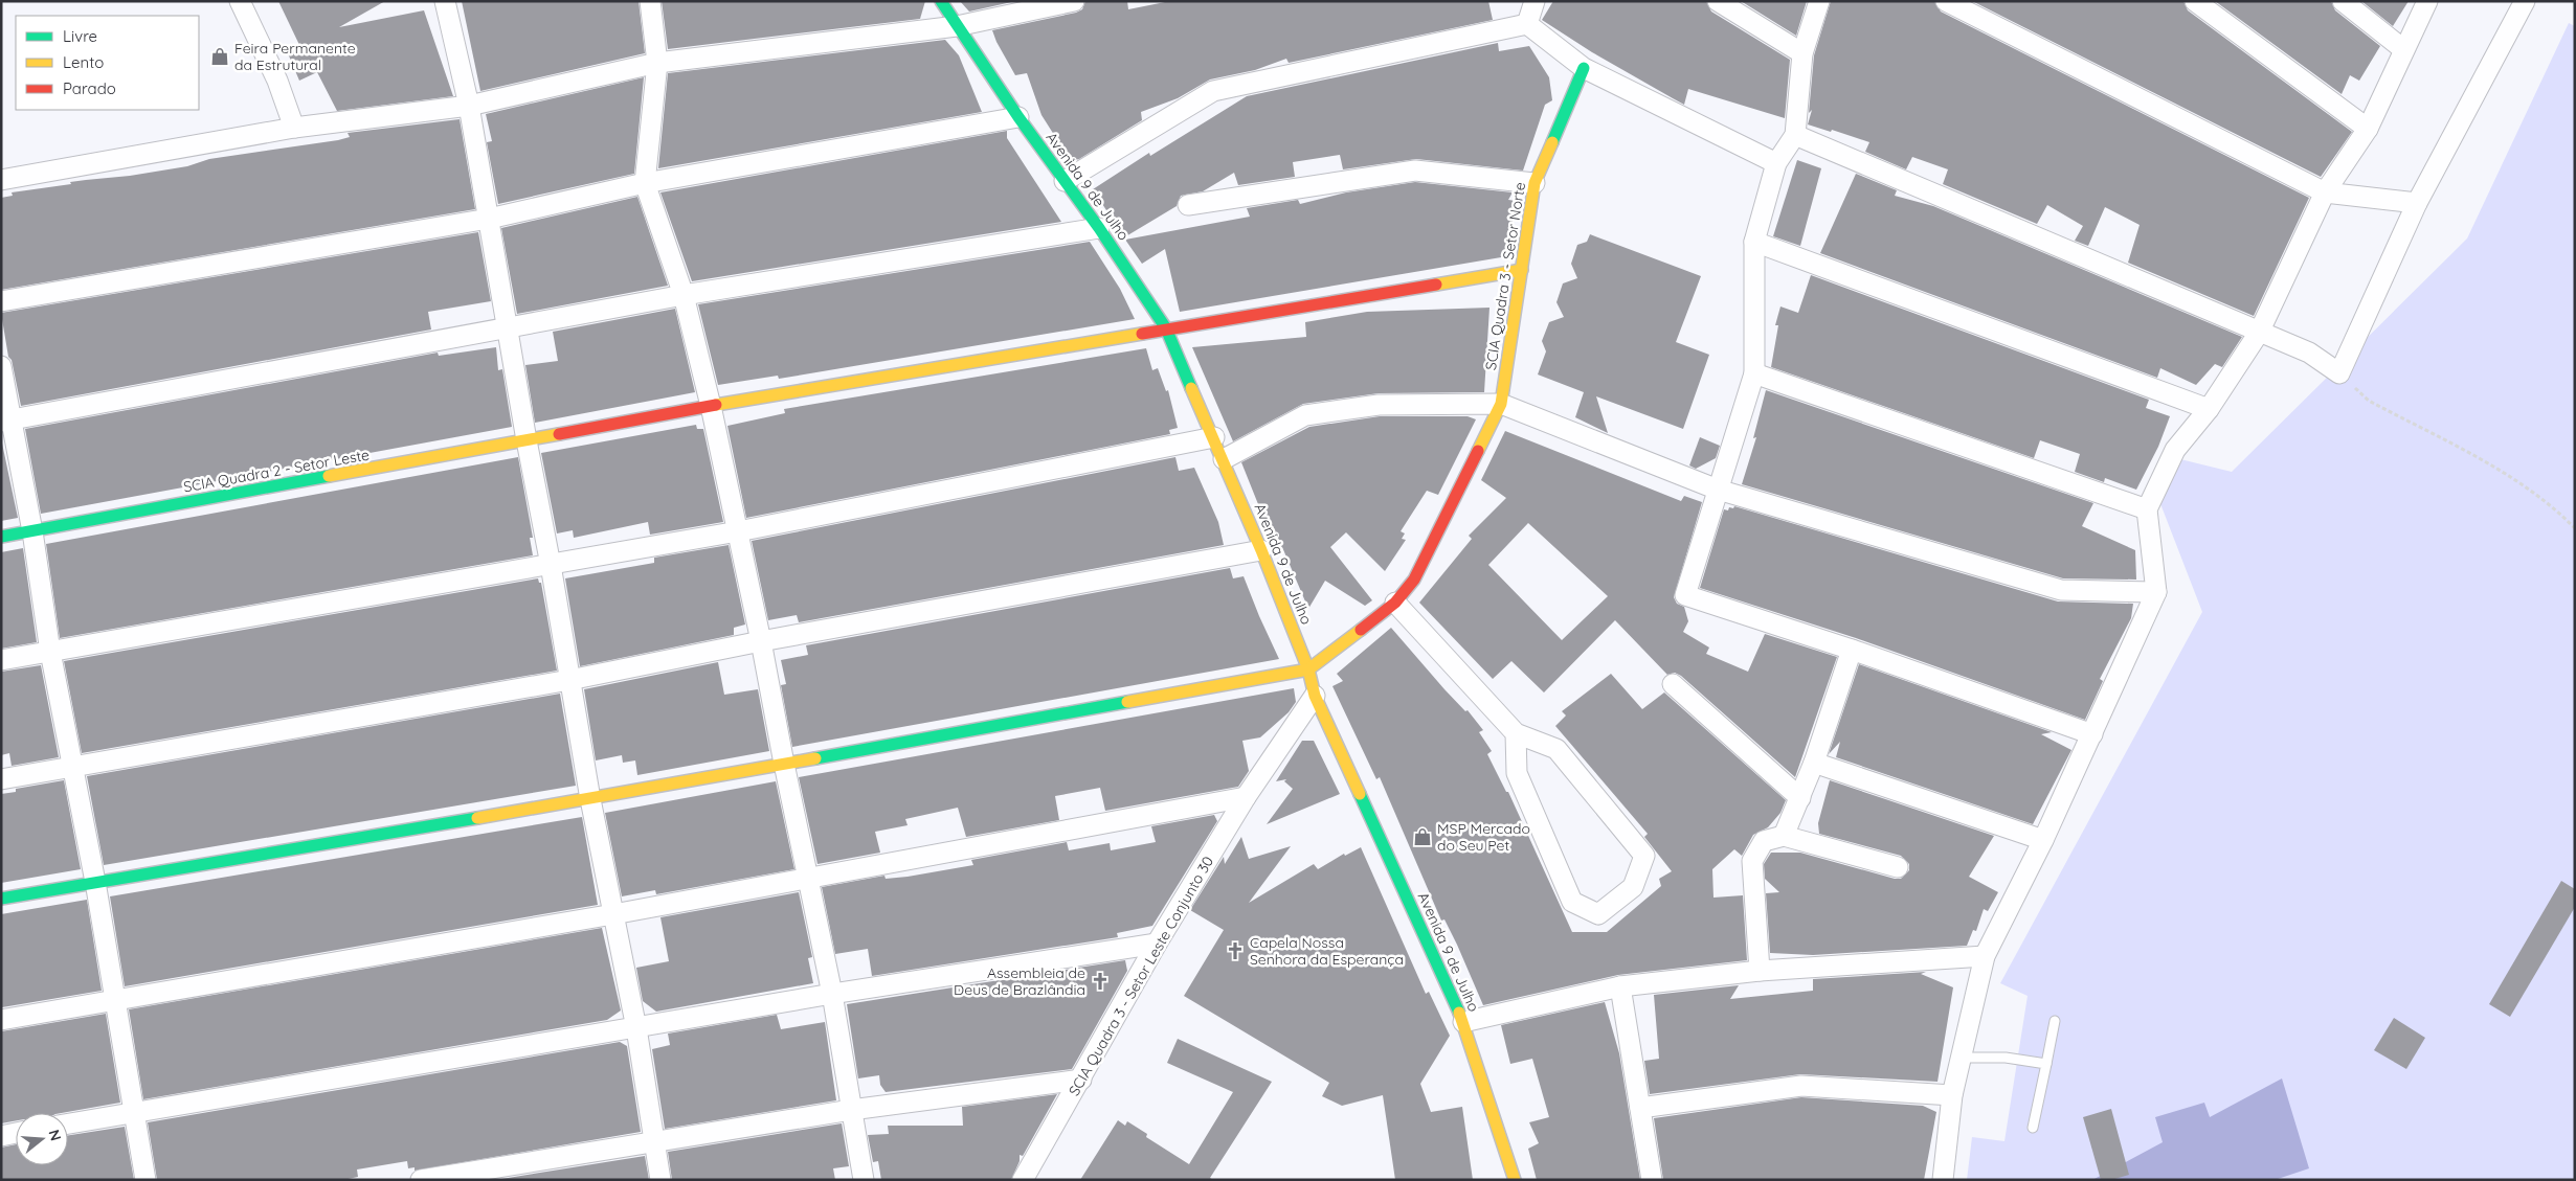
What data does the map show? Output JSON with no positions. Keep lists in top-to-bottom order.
{
  "streets": {
    "street": [
      "Avenida 9 de Julho",
      "SCIA Quadra 3 - Setor Norte",
      "SCIA Quadra 2 - Setor Leste",
      "SCIA Quadra 3 - Setor Leste Conjunto 30"
    ]
  },
  "crossings": [
    ["Avenida 9 de Julho", "SCIA Quadra 3 - Setor Norte"],
    ["Avenida 9 de Julho", "SCIA Quadra 2 - Setor Leste"],
    ["Avenida 9 de Julho", "SCIA Quadra 3 - Setor Leste Conjunto 30"],
    ["SCIA Quadra 3 - Setor Norte", "SCIA Quadra 2 - Setor Leste"]
  ],
  "places": {
    "shop": ["Feira Permanente da Estrutural", "MSP Mercado do Seu Pet"],
    "church": ["Capela Nossa Senhora da Esperança", "Assembleia de Deus de Brazlândia"]
  },
  "legend": ["Livre", "Lento", "Parado"],
  "north": "right"
}
